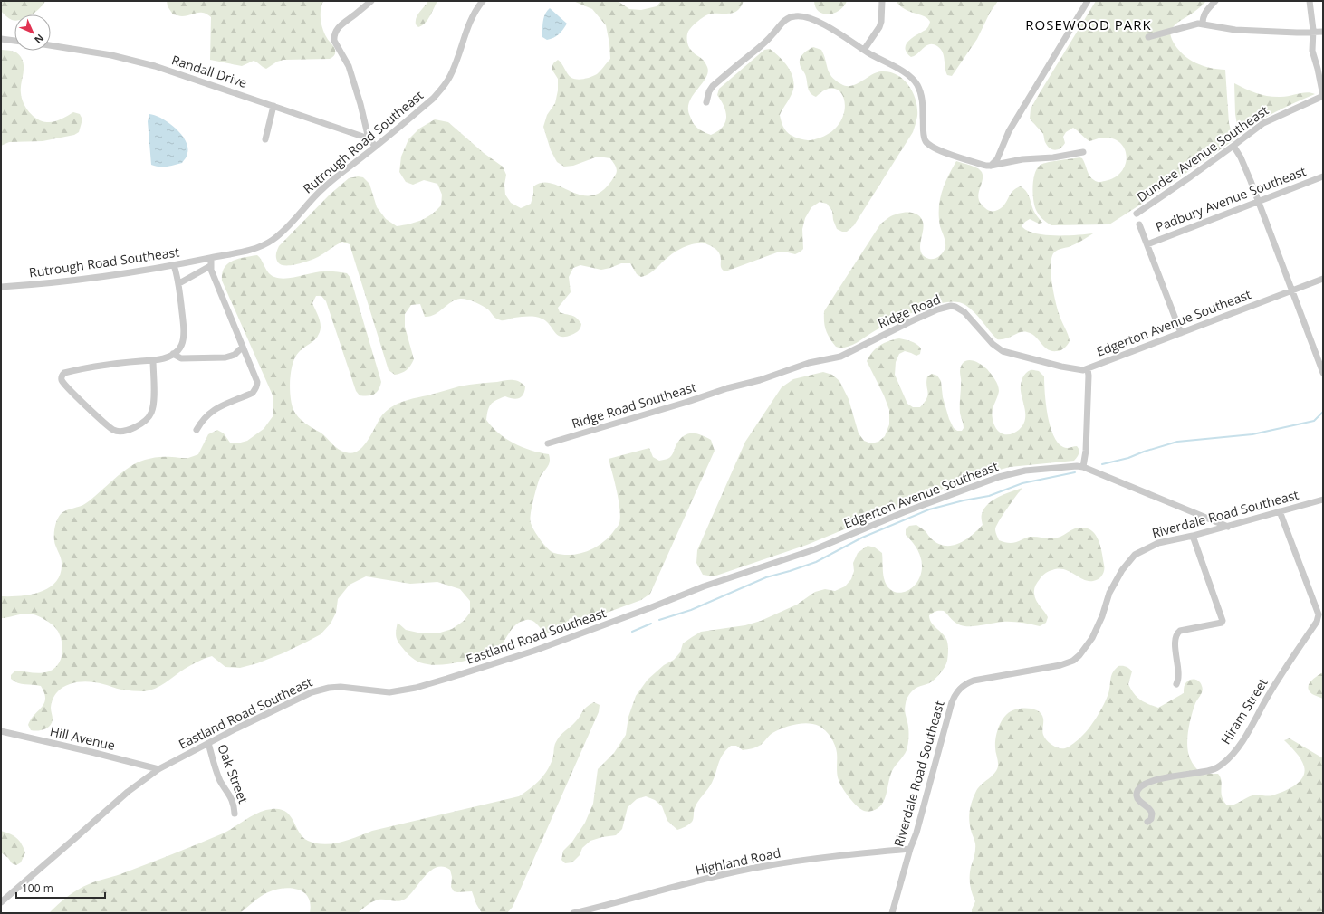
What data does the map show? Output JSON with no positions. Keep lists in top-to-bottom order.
{
  "streets": {
    "street": [
      "Randall Drive",
      "Rutrough Road Southeast",
      "Dundee Avenue Southeast",
      "Padbury Avenue Southeast",
      "Ridge Road",
      "Edgerton Avenue Southeast",
      "Ridge Road Southeast",
      "Riverdale Road Southeast",
      "Eastland Road Southeast",
      "Hiram Street",
      "Hill Avenue",
      "Oak Street",
      "Highland Road"
    ]
  },
  "crossings": [
    ["Ridge Road", "Edgerton Avenue Southeast"],
    ["Ridge Road", "Ridge Road Southeast"],
    ["Edgerton Avenue Southeast", "Eastland Road Southeast"],
    ["Riverdale Road Southeast", "Hiram Street"],
    ["Riverdale Road Southeast", "Highland Road"],
    ["Eastland Road Southeast", "Hill Avenue"],
    ["Eastland Road Southeast", "Oak Street"]
  ],
  "districts": ["ROSEWOOD PARK"],
  "scale_bar": "100 m",
  "north": "bottom right"
}
